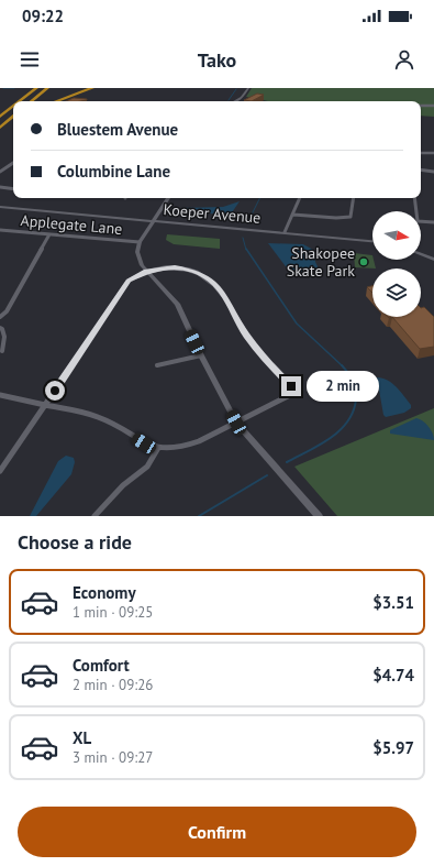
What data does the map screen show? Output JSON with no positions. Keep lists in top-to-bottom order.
{
  "streets": {
    "street": ["Koeper Avenue", "Applegate Lane"]
  },
  "places": ["Shakopee Skate Park"],
  "north": "right",
  "page": {
    "status": "09:22",
    "header": "Tako",
    "banner": ["Bluestem Avenue", "Columbine Lane"],
    "bubble": "2 min",
    "heading": "Choose a ride",
    "list": [
      {
        "name": "Economy",
        "note": "1 min · 09:25",
        "value": "$3.51"
      },
      {
        "name": "Comfort",
        "note": "2 min · 09:26",
        "value": "$4.74"
      },
      {
        "name": "XL",
        "note": "3 min · 09:27",
        "value": "$5.97"
      }
    ],
    "buttons": "Confirm"
  }
}
